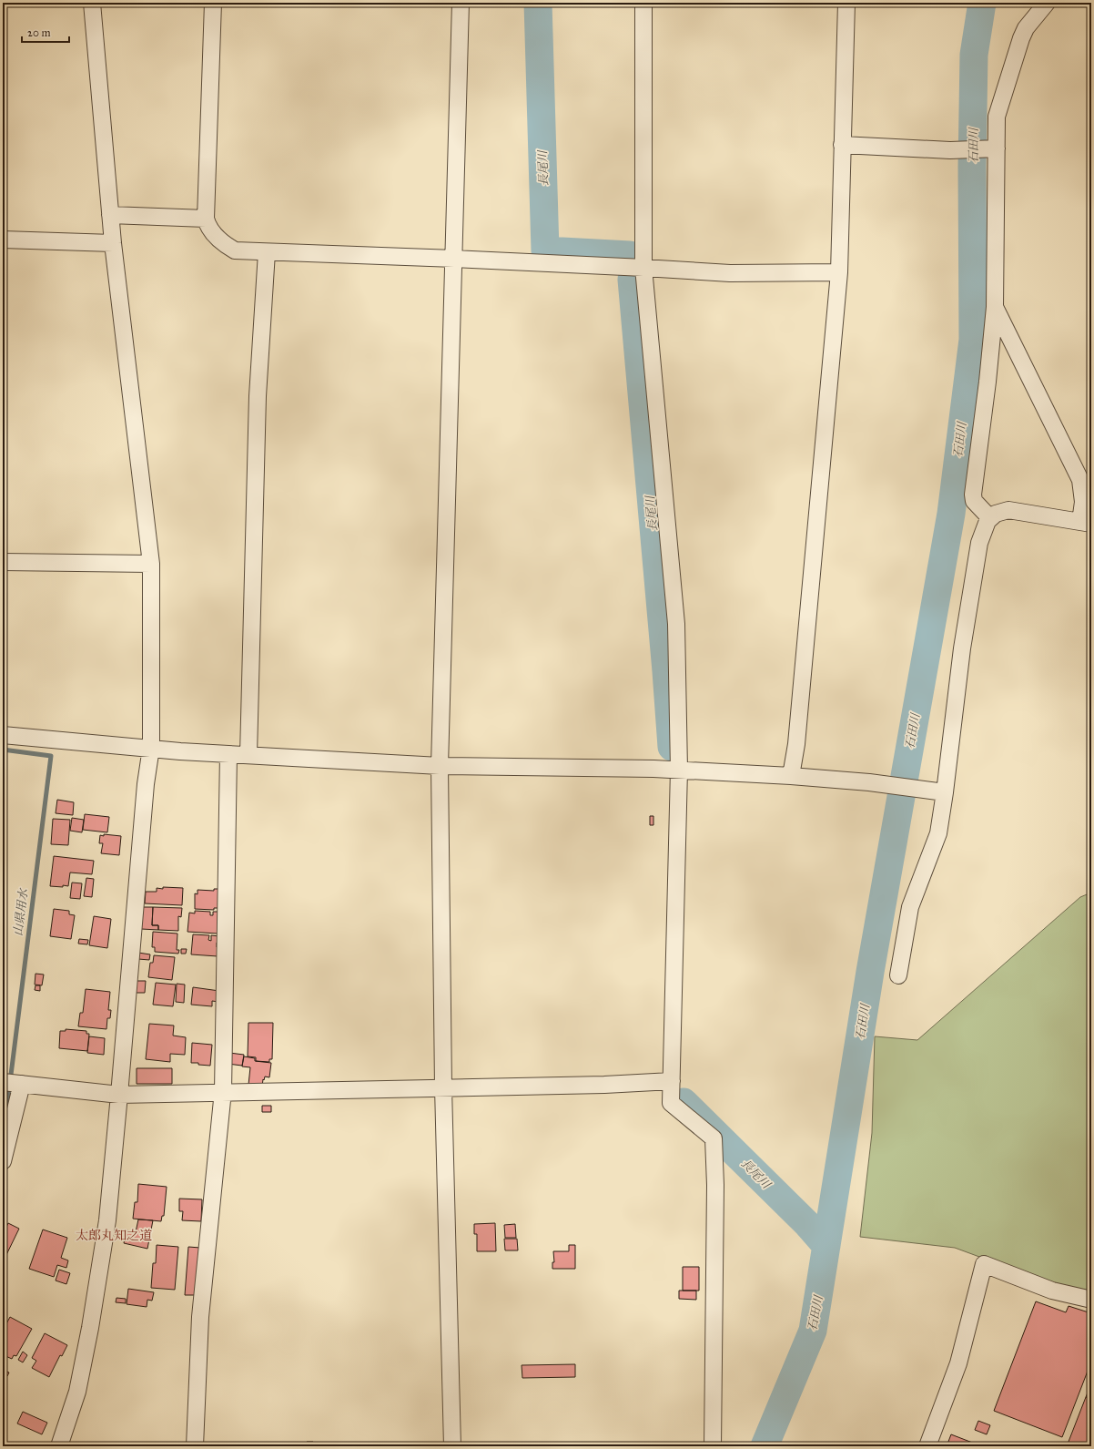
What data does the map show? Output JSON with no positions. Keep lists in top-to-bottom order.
{
  "districts": ["太郎丸知之道"],
  "water": ["石田川", "長尾川", "山県用水"],
  "scale_bar": "20 m"
}
